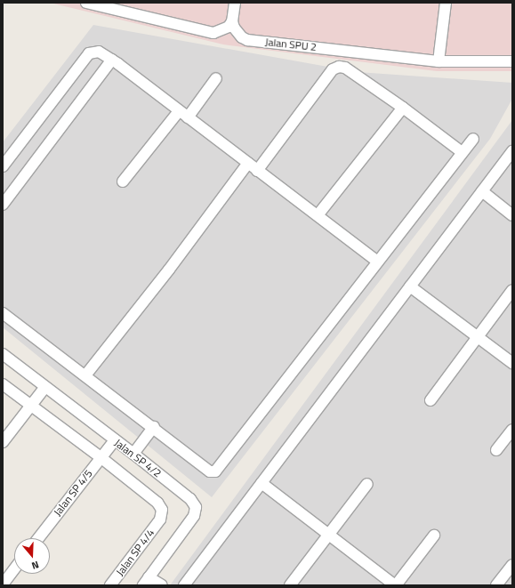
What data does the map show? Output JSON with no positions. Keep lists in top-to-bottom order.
{
  "streets": {
    "street": [
      "Jalan SPU 2",
      "Jalan SP 4/2",
      "Jalan SP 4/5",
      "Jalan SP 4/4"
    ]
  },
  "crossings": [
    ["Jalan SP 4/2", "Jalan SP 4/5"],
    ["Jalan SP 4/5", "Jalan SP 4/4"]
  ],
  "north": "bottom"
}
